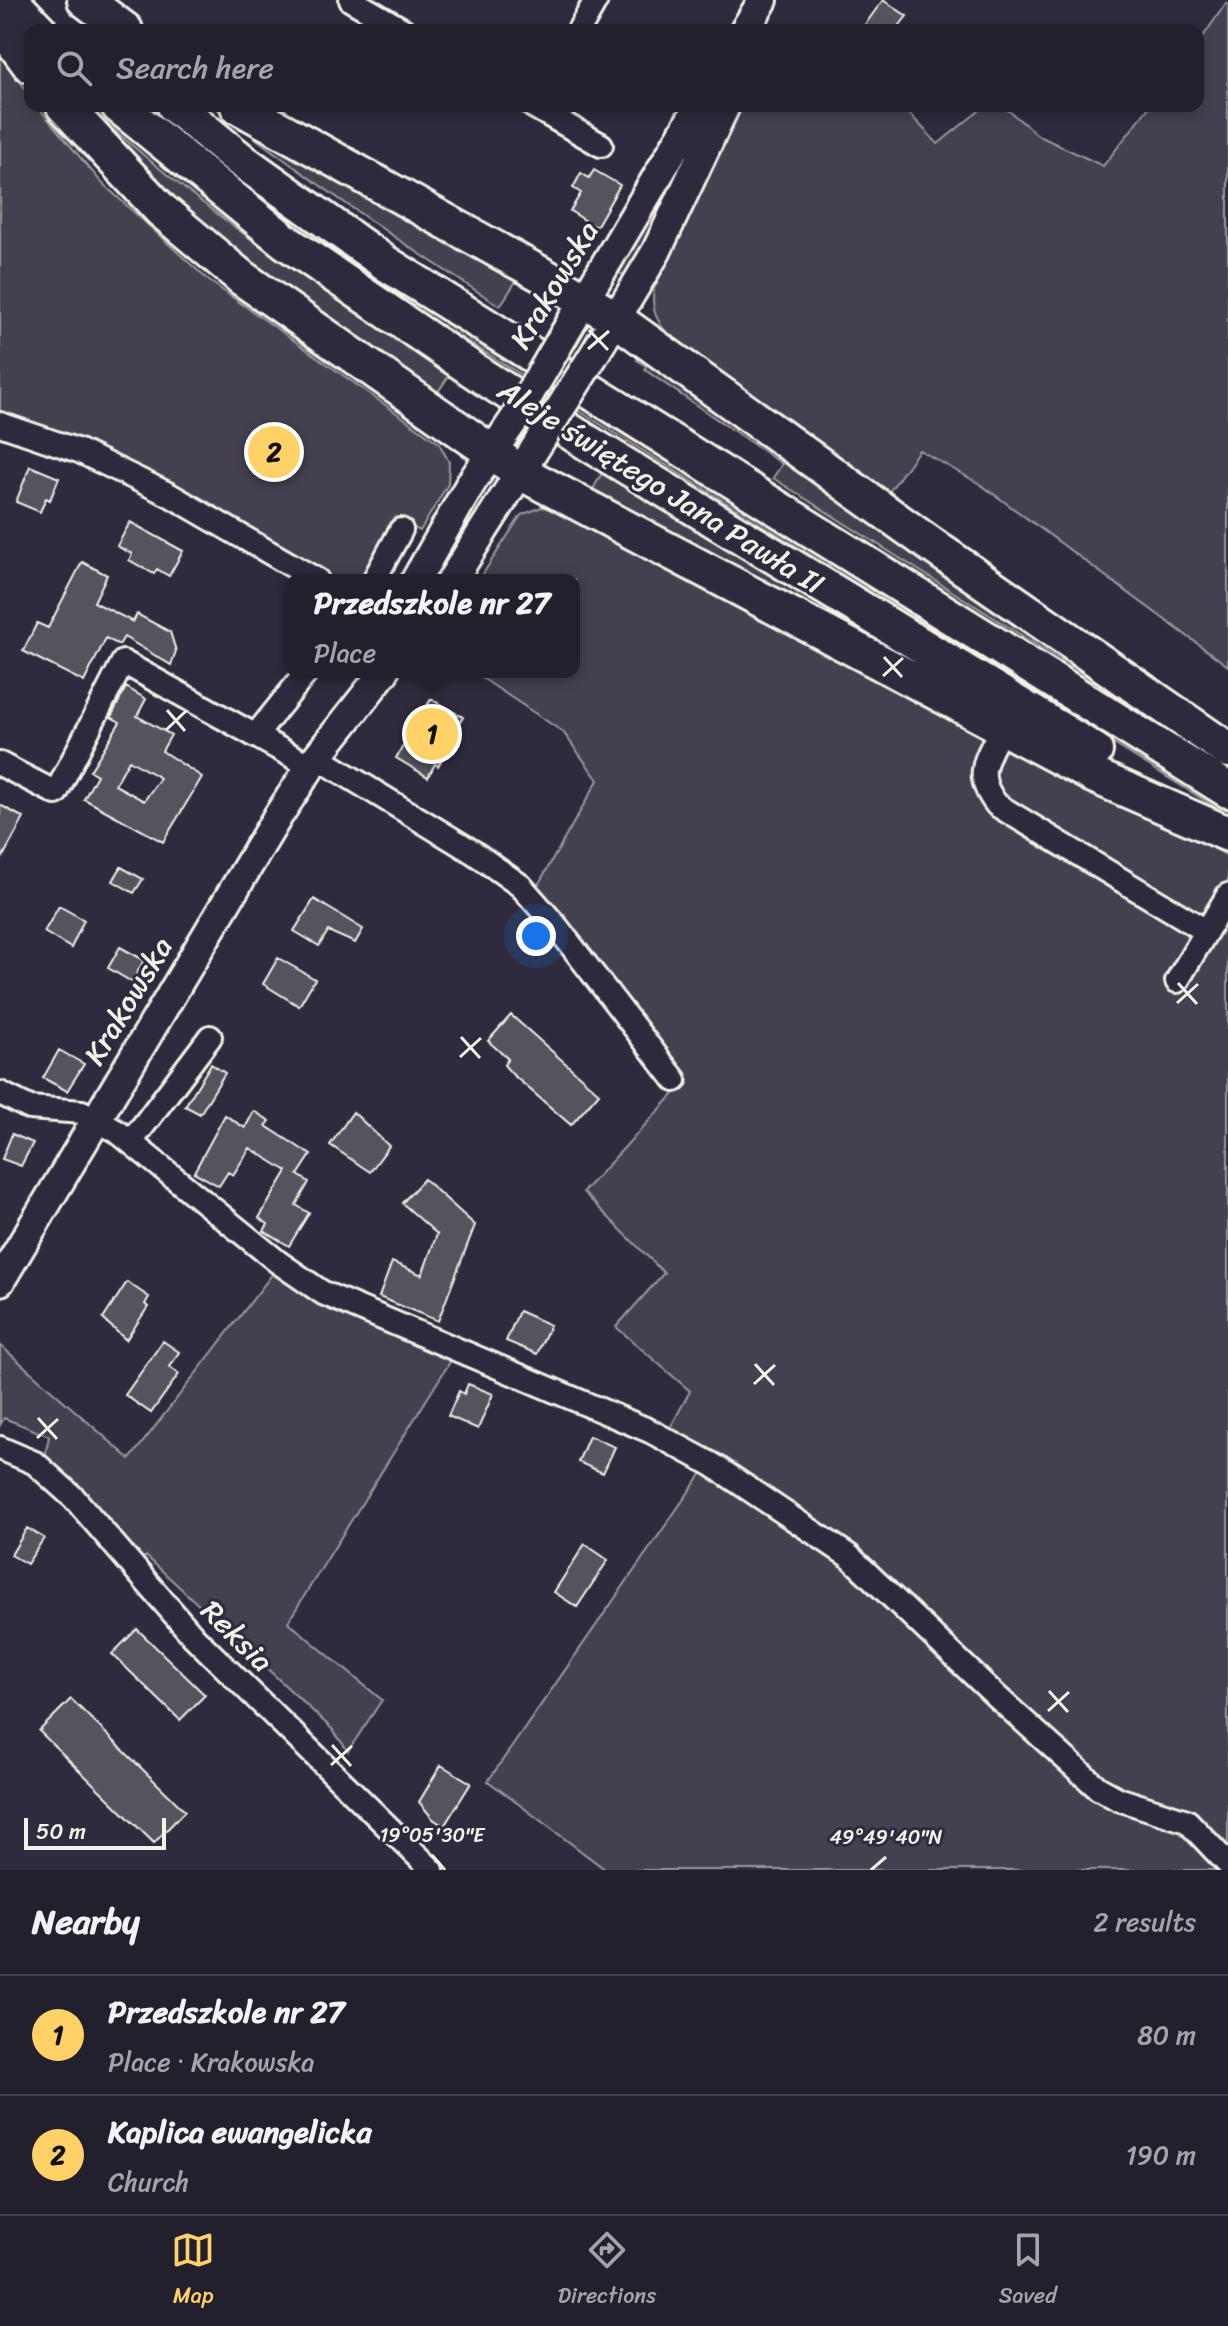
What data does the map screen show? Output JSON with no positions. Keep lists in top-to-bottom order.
{
  "streets": {
    "highway": ["Aleje świętego Jana Pawła II"],
    "main road": ["Krakowska"],
    "street": ["Reksia"]
  },
  "scale_bar": "50 m",
  "page": {
    "search": "Search here",
    "pins": ["2", "1"],
    "popup": ["Przedszkole nr 27", "Place"],
    "scale": "50 m",
    "heading": ["Nearby", "2 results"],
    "list": [
      {
        "mark": "1",
        "name": "Przedszkole nr 27",
        "note": "Place · Krakowska",
        "value": "80 m"
      },
      {
        "mark": "2",
        "name": "Kaplica ewangelicka",
        "note": "Church",
        "value": "190 m"
      }
    ],
    "nav": ["Map", "Directions", "Saved"]
  },
  "coordinates": ["19°05'30\"E", "49°49'40\"N"]
}
